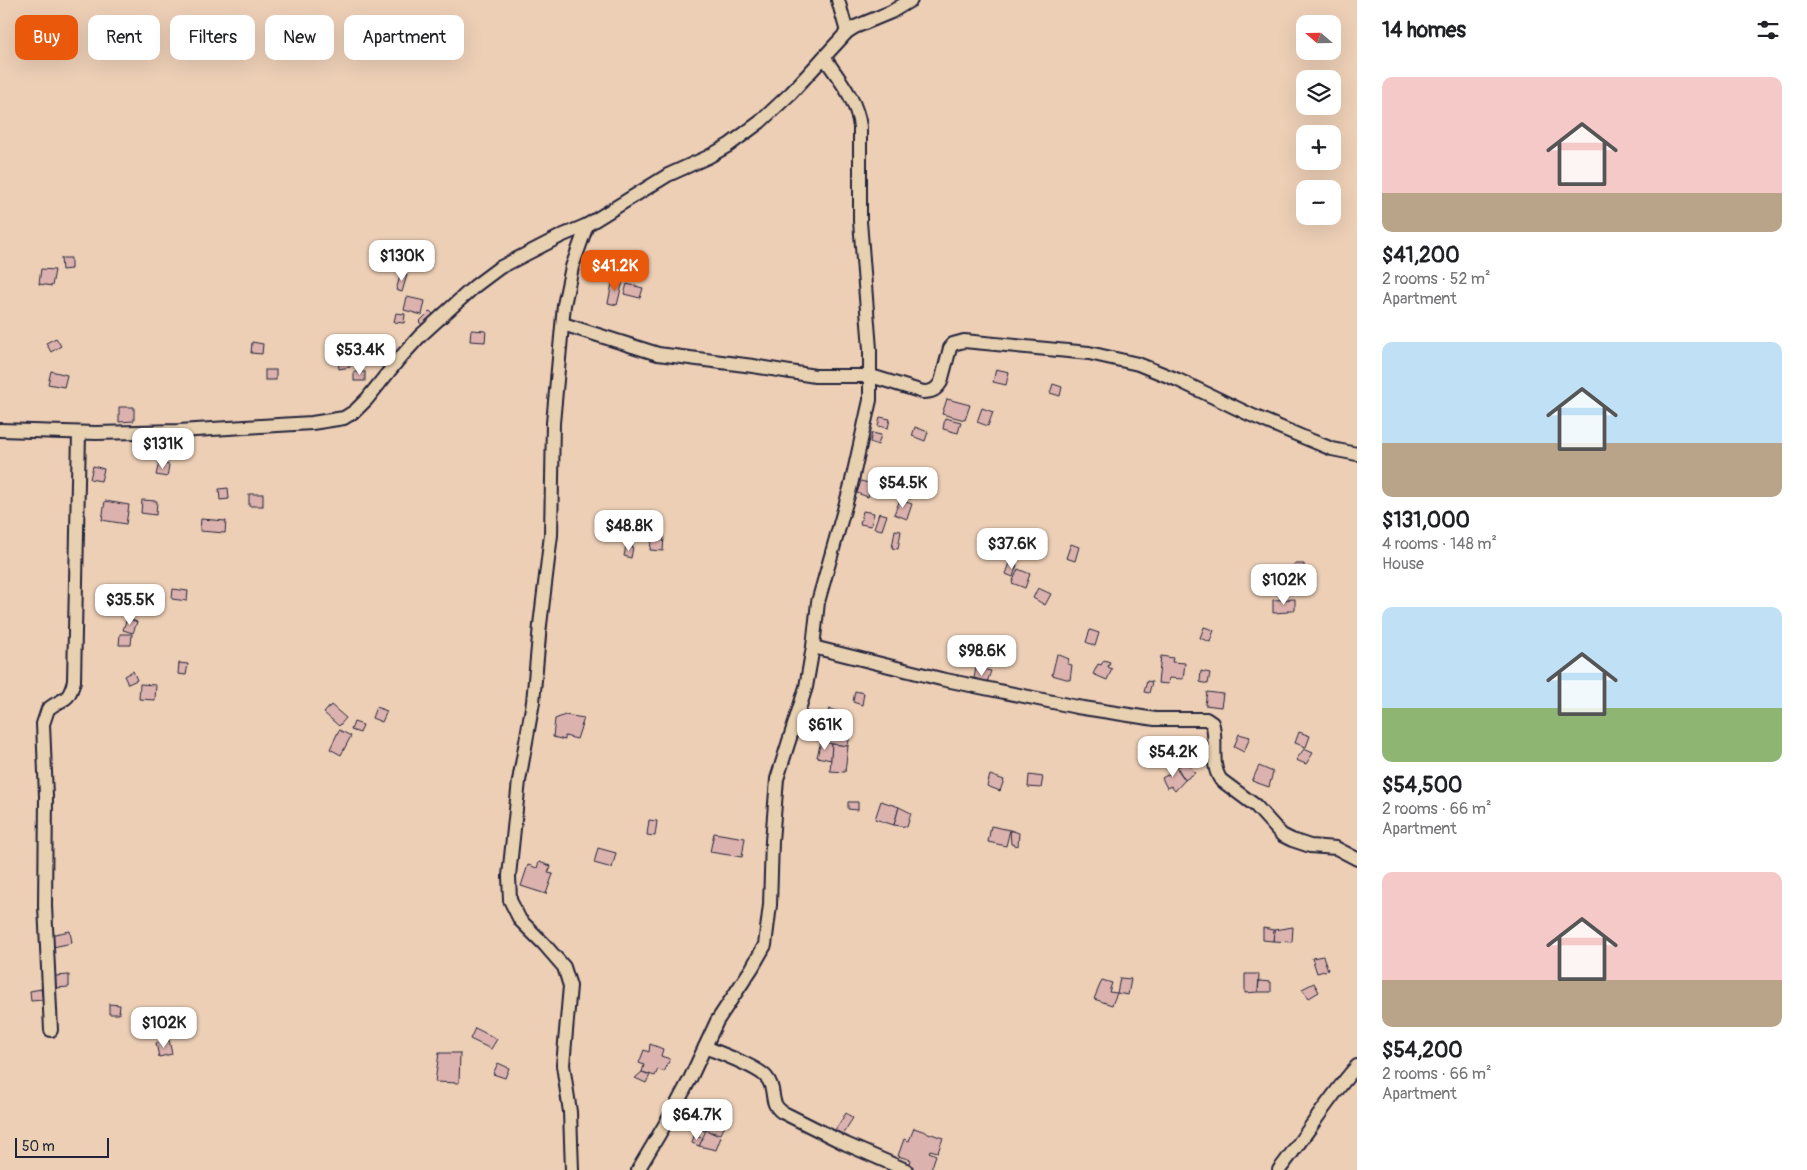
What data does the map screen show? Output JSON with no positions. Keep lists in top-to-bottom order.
{
  "scale_bar": "50 m",
  "north": "left",
  "page": {
    "heading": "14 homes",
    "map_buttons": ["+", "−"],
    "chip": [
      "Buy",
      "Rent",
      "Filters",
      "New",
      "Apartment"
    ],
    "list": [
      {
        "name": "$41,200",
        "note": "2 rooms · 52 m² · Apartment"
      },
      {
        "name": "$131,000",
        "note": "4 rooms · 148 m² · House"
      },
      {
        "name": "$54,500",
        "note": "2 rooms · 66 m² · Apartment"
      },
      {
        "name": "$54,200",
        "note": "2 rooms · 66 m² · Apartment"
      }
    ],
    "price": [
      "$130K",
      "$41.2K",
      "$53.4K",
      "$131K",
      "$54.5K",
      "$48.8K",
      "$37.6K",
      "$102K",
      "$35.5K",
      "$98.6K",
      "$61K",
      "$54.2K",
      "$102K",
      "$64.7K"
    ],
    "scale": "50 m"
  }
}
